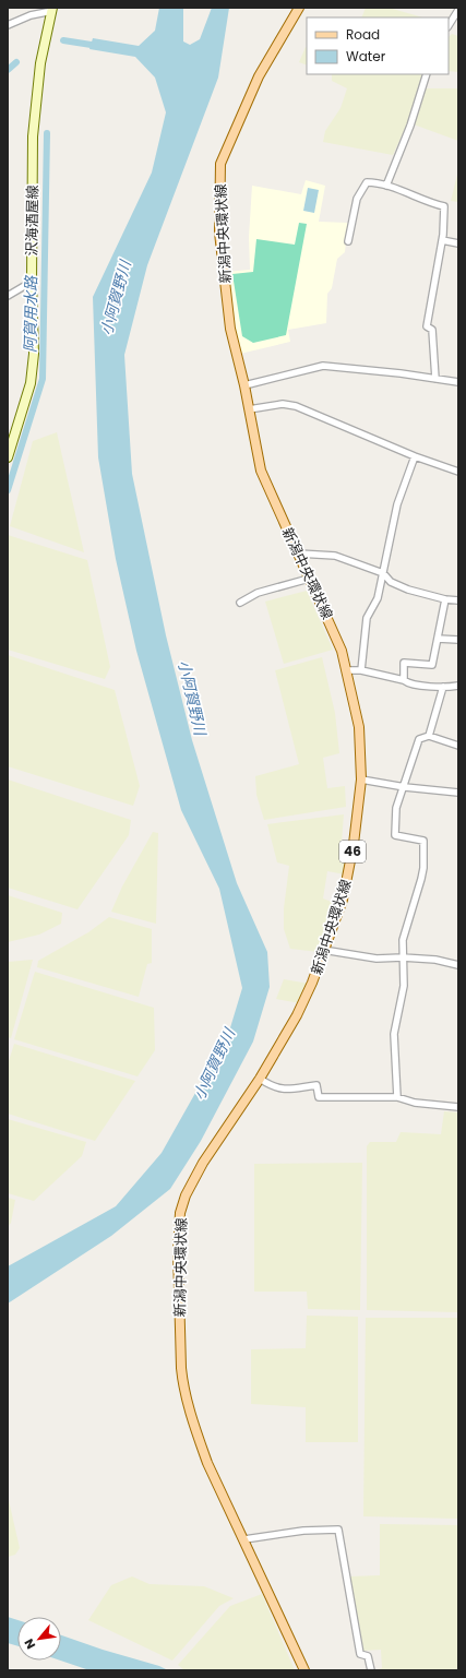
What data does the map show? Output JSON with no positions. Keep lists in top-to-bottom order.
{
  "streets": {
    "main road": ["沢海酒屋線", "新潟中央環状線", "46"]
  },
  "water": ["小阿賀野川", "阿賀用水路"],
  "legend": ["Road", "Water"],
  "north": "bottom left"
}
